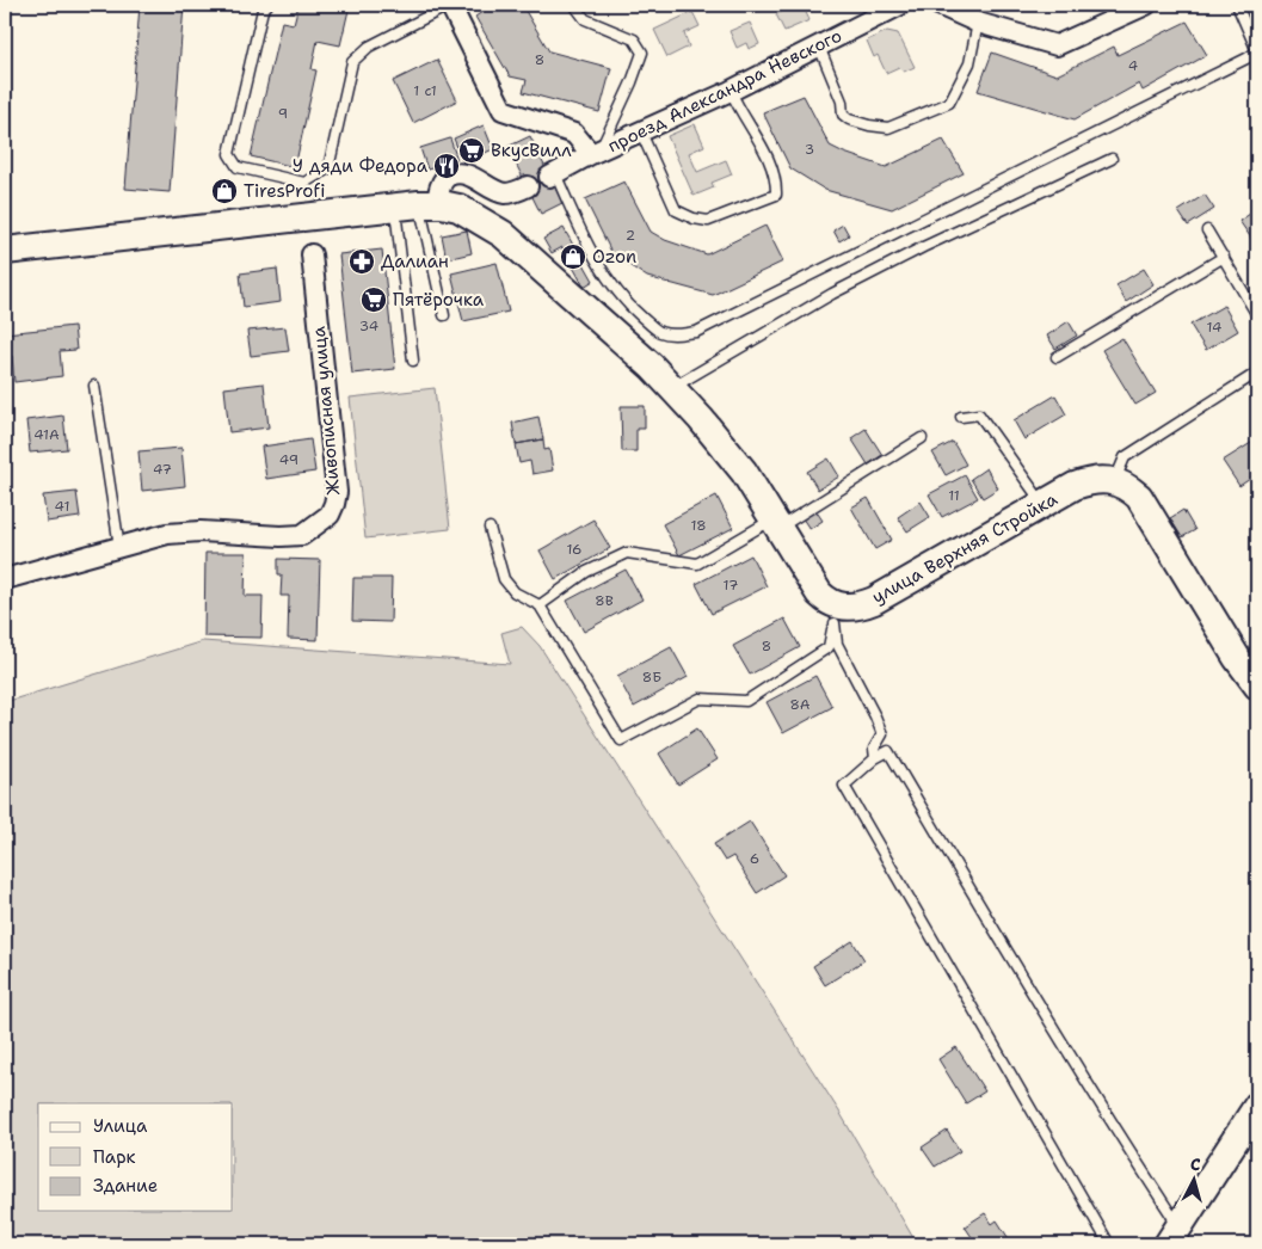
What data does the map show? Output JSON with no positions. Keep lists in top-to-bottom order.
{
  "streets": {
    "street": ["проезд Александра Невского", "Живописная улица", "улица Верхняя Стройка"]
  },
  "places": {
    "supermarket": ["ВкусВилл", "Пятёрочка"],
    "restaurant": ["У дяди Федора"],
    "shop": ["TiresProfi", "Ozon"],
    "pharmacy": ["Далиан"]
  },
  "house_numbers": [
    "8",
    "4",
    "1 с1",
    "9",
    "3",
    "2",
    "34",
    "14",
    "41А",
    "49",
    "47",
    "11",
    "41",
    "18",
    "16",
    "17",
    "8В",
    "8",
    "8Б",
    "8А",
    "6"
  ],
  "legend": ["Улица", "Парк", "Здание"],
  "north": "top"
}
